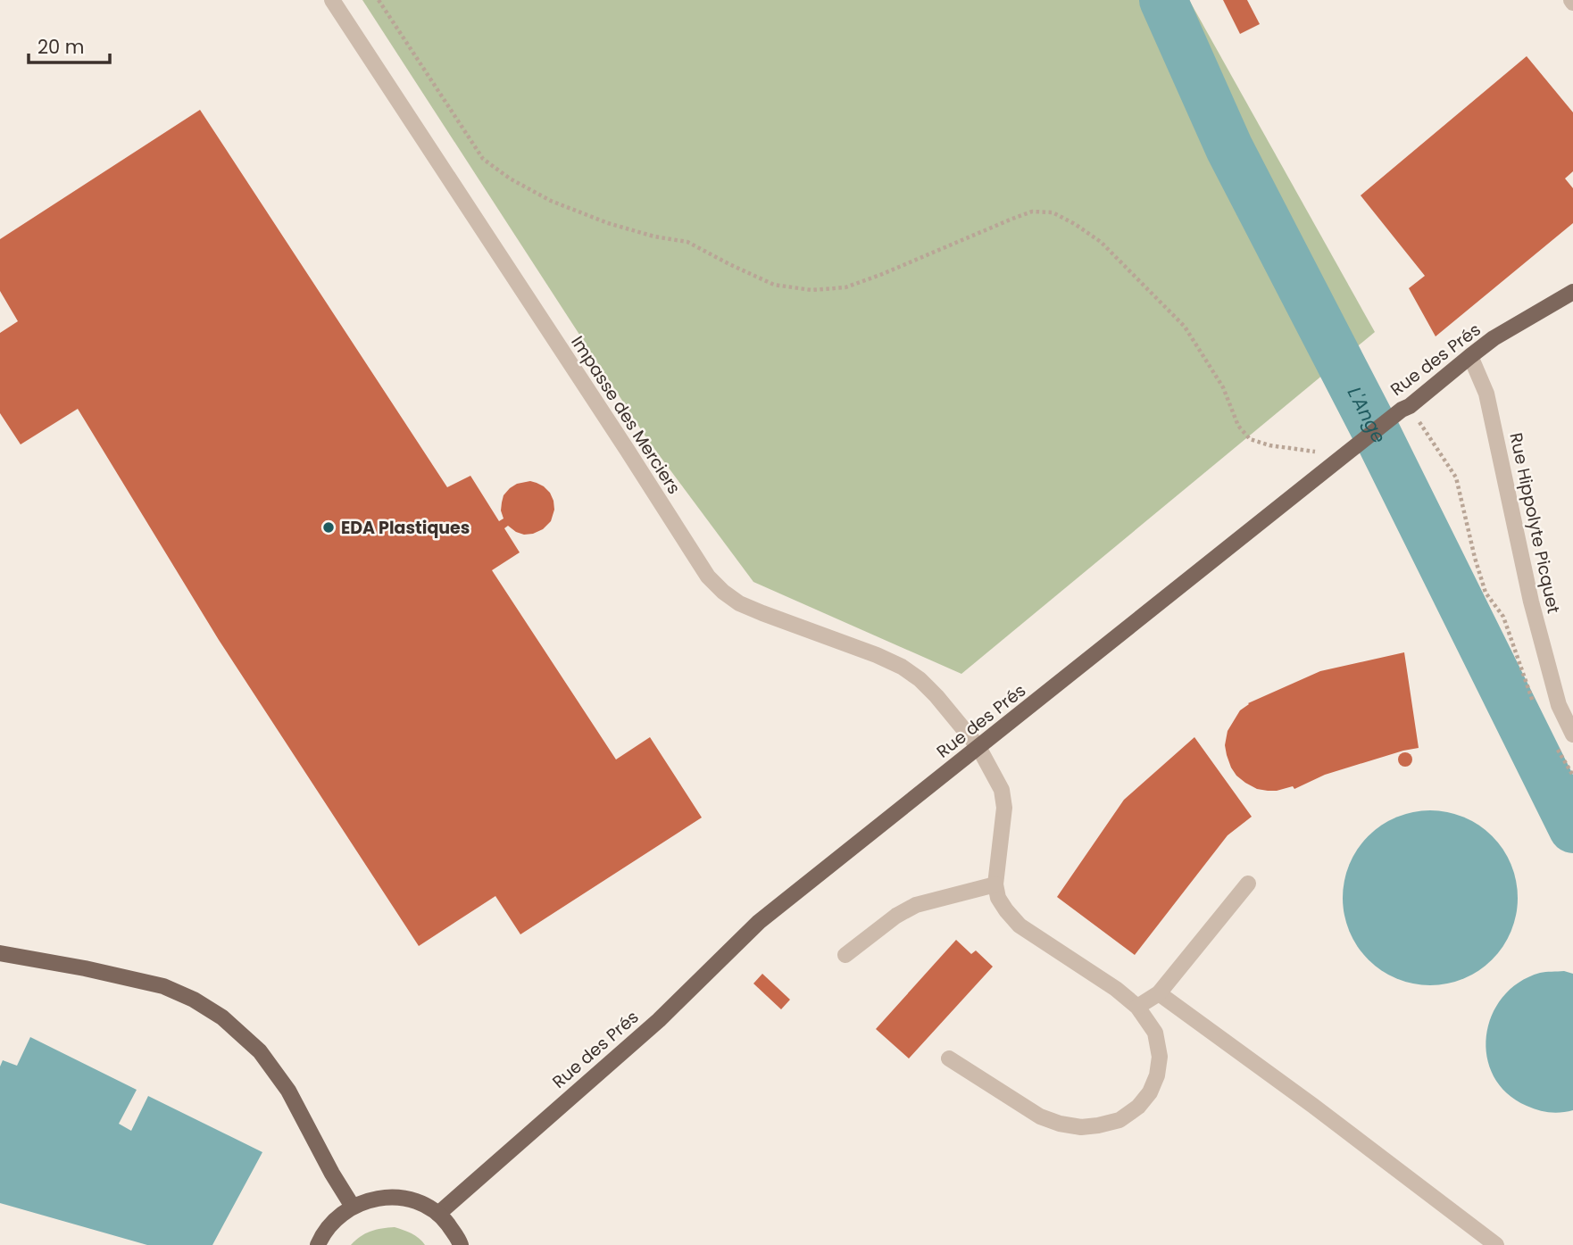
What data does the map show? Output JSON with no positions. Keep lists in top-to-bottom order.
{
  "streets": {
    "main road": ["Rue des Prés"],
    "street": ["Impasse des Merciers", "Rue Hippolyte Picquet"]
  },
  "crossings": [
    ["Rue des Prés", "Impasse des Merciers"],
    ["Rue des Prés", "Rue Hippolyte Picquet"]
  ],
  "water": ["L'Ange"],
  "places": ["EDA Plastiques"],
  "scale_bar": "20 m"
}
